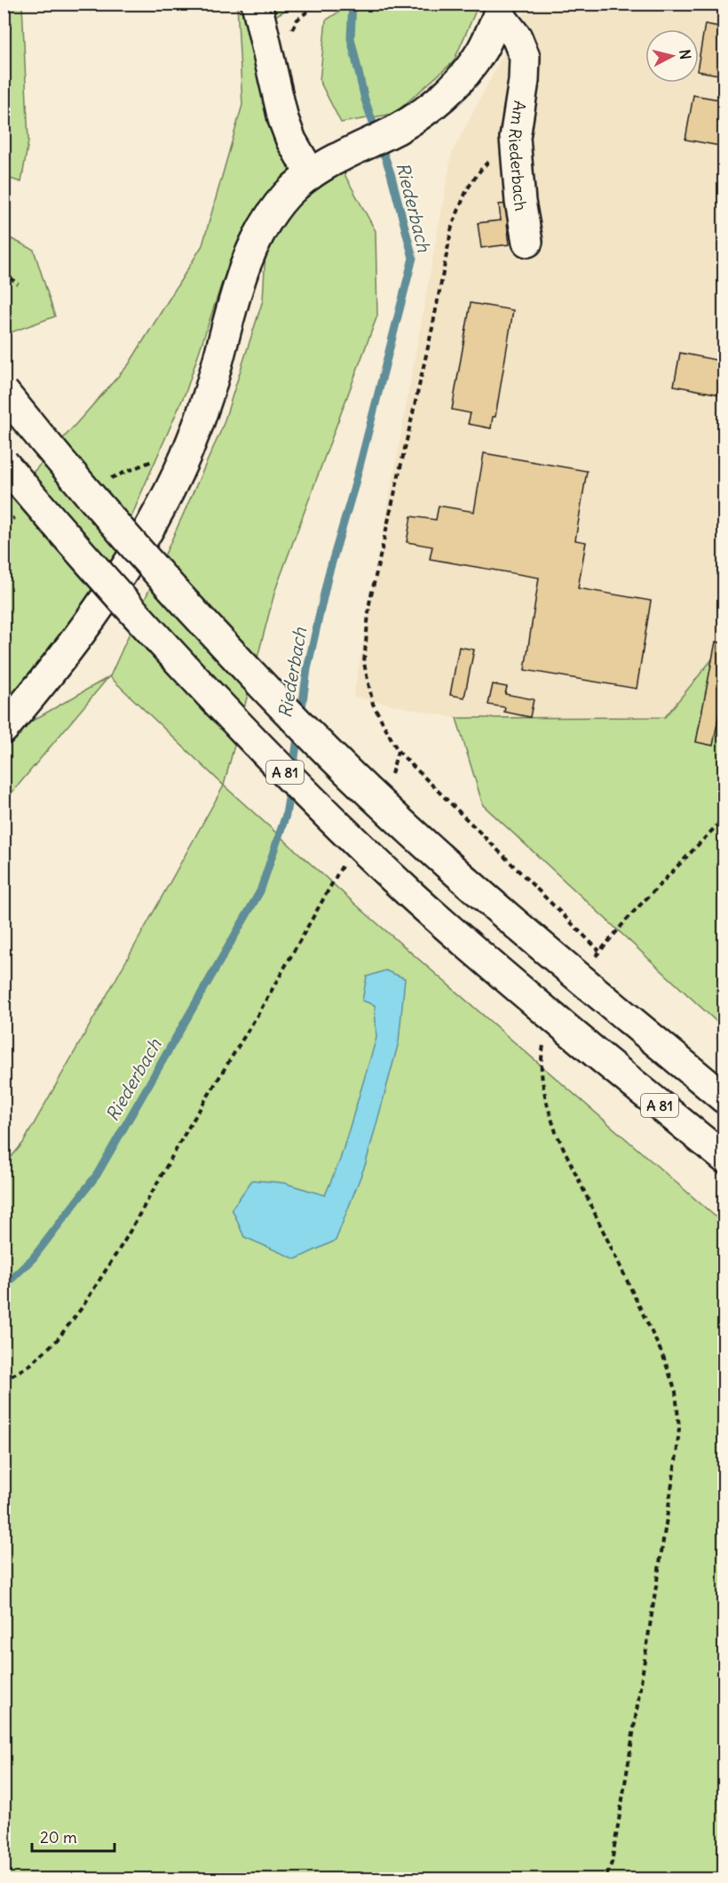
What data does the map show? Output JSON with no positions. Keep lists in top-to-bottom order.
{
  "streets": {
    "main road": ["Am Riederbach", "A 81"]
  },
  "water": ["Riederbach"],
  "scale_bar": "20 m",
  "north": "right"
}
